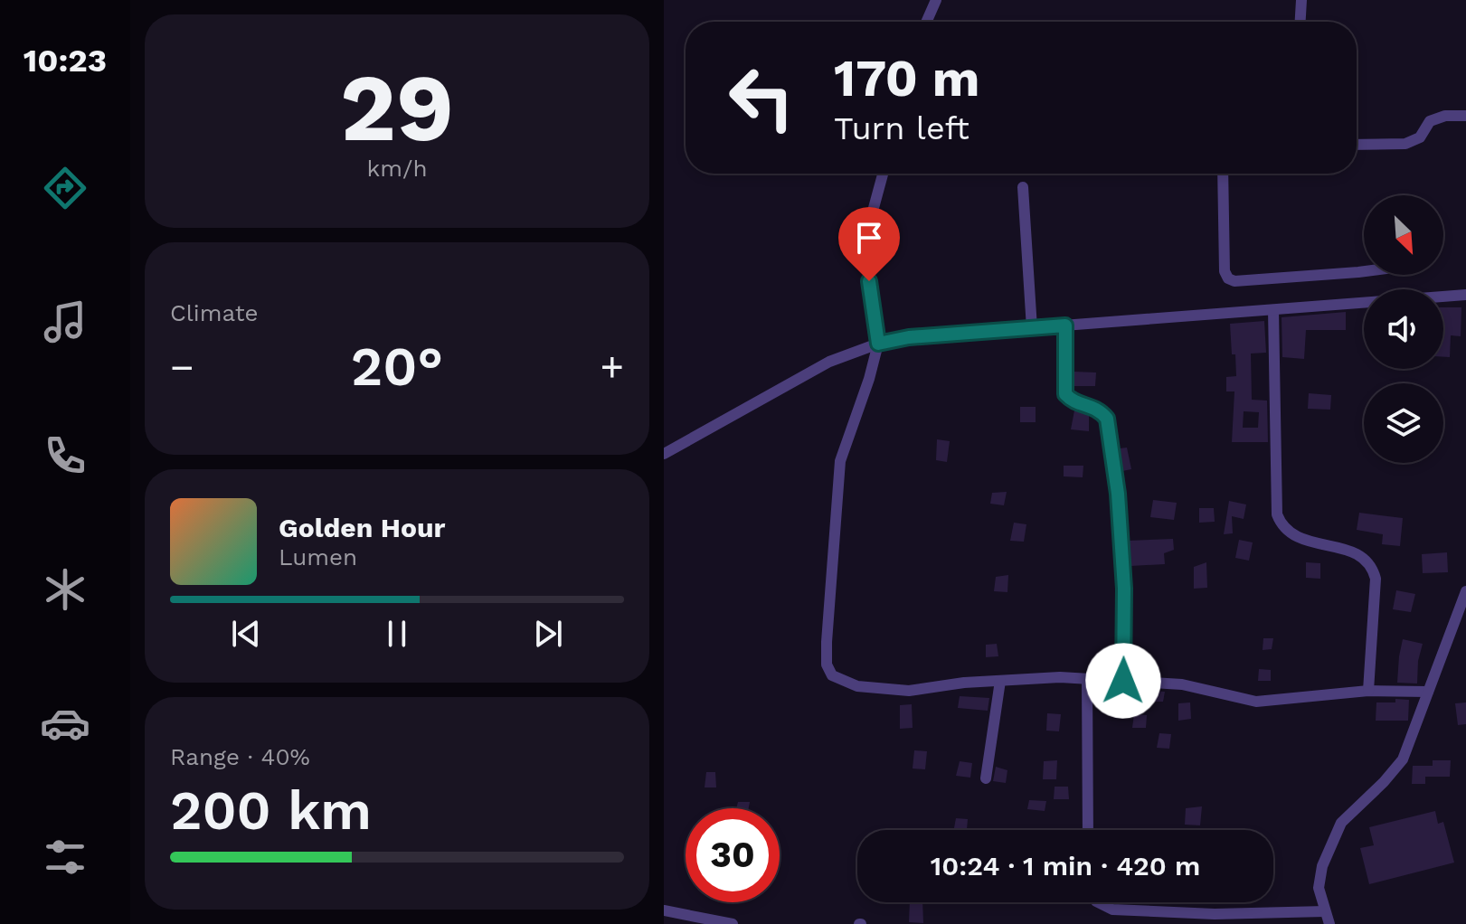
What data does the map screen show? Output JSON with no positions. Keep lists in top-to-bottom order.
{
  "north": "bottom right",
  "page": {
    "tabs": "10:23",
    "tile": [
      ["29", "km/h"],
      "Climate",
      ["Range · 40%", "200 km"]
    ],
    "turn": ["170 m", "Turn left"],
    "heat": ["−", "20°", "+"],
    "song": ["Golden Hour", "Lumen"],
    "limit": "30",
    "trip": "10:24 · 1 min · 420 m"
  }
}
